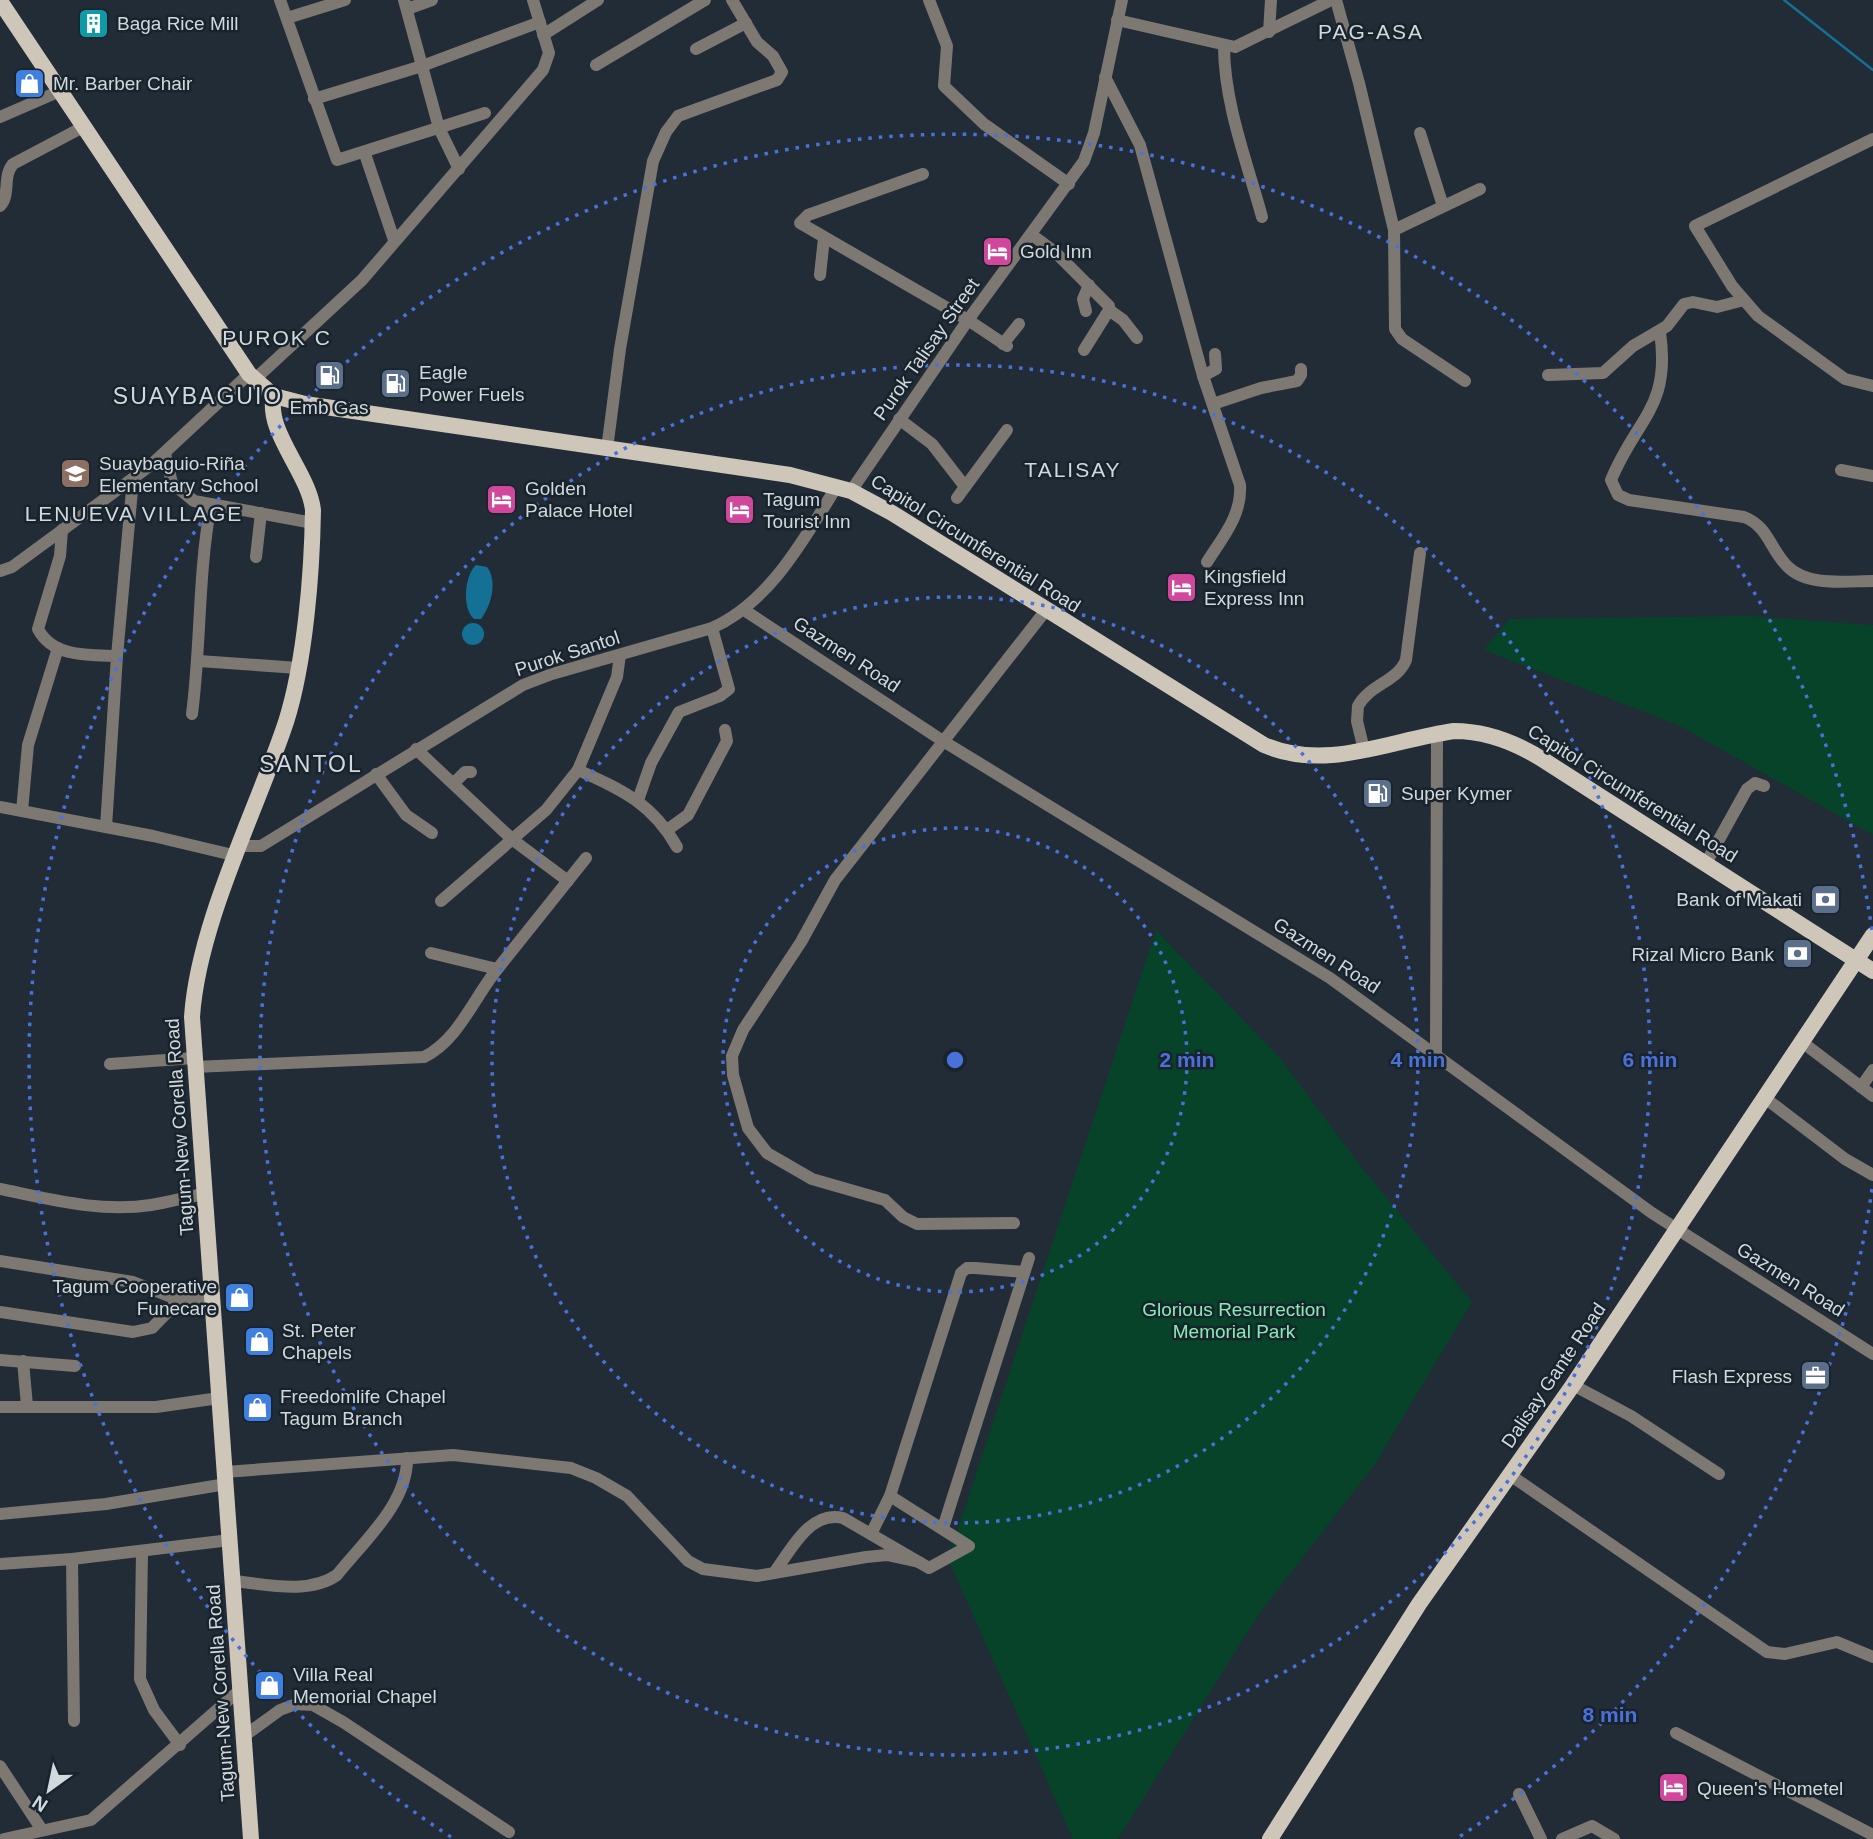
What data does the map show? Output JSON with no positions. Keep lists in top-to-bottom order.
{
  "streets": {
    "main road": ["Capitol Circumferential Road", "Tagum-New Corella Road", "Dalisay Gante Road"],
    "street": ["Purok Talisay Street", "Purok Santol", "Gazmen Road"]
  },
  "crossings": [
    ["Purok Talisay Street", "Capitol Circumferential Road"],
    ["Purok Talisay Street", "Purok Santol"],
    ["Capitol Circumferential Road", "Purok Santol"],
    ["Capitol Circumferential Road", "Tagum-New Corella Road"],
    ["Capitol Circumferential Road", "Dalisay Gante Road"],
    ["Purok Santol", "Gazmen Road"],
    ["Purok Santol", "Tagum-New Corella Road"],
    ["Gazmen Road", "Dalisay Gante Road"]
  ],
  "districts": [
    "PAG-ASA",
    "PUROK C",
    "SUAYBAGUIO",
    "TALISAY",
    "LENUEVA VILLAGE",
    "SANTOL"
  ],
  "parks": ["Glorious Resurrection Memorial Park"],
  "places": {
    "building": ["Baga Rice Mill"],
    "shop": [
      "Mr. Barber Chair",
      "Tagum Cooperative Funecare",
      "St. Peter Chapels",
      "Freedomlife Chapel Tagum Branch",
      "Villa Real Memorial Chapel"
    ],
    "hotel": [
      "Gold Inn",
      "Golden Palace Hotel",
      "Tagum Tourist Inn",
      "Kingsfield Express Inn",
      "Queen's Hometel"
    ],
    "fuel station": ["Emb Gas", "Eagle Power Fuels", "Super Kymer"],
    "school or university": ["Suaybaguio-Riña Elementary School"],
    "bank": ["Bank of Makati", "Rizal Micro Bank"],
    "office": ["Flash Express"]
  },
  "north": "bottom left",
  "rings": [
    "2 min",
    "4 min",
    "6 min",
    "8 min"
  ]
}
